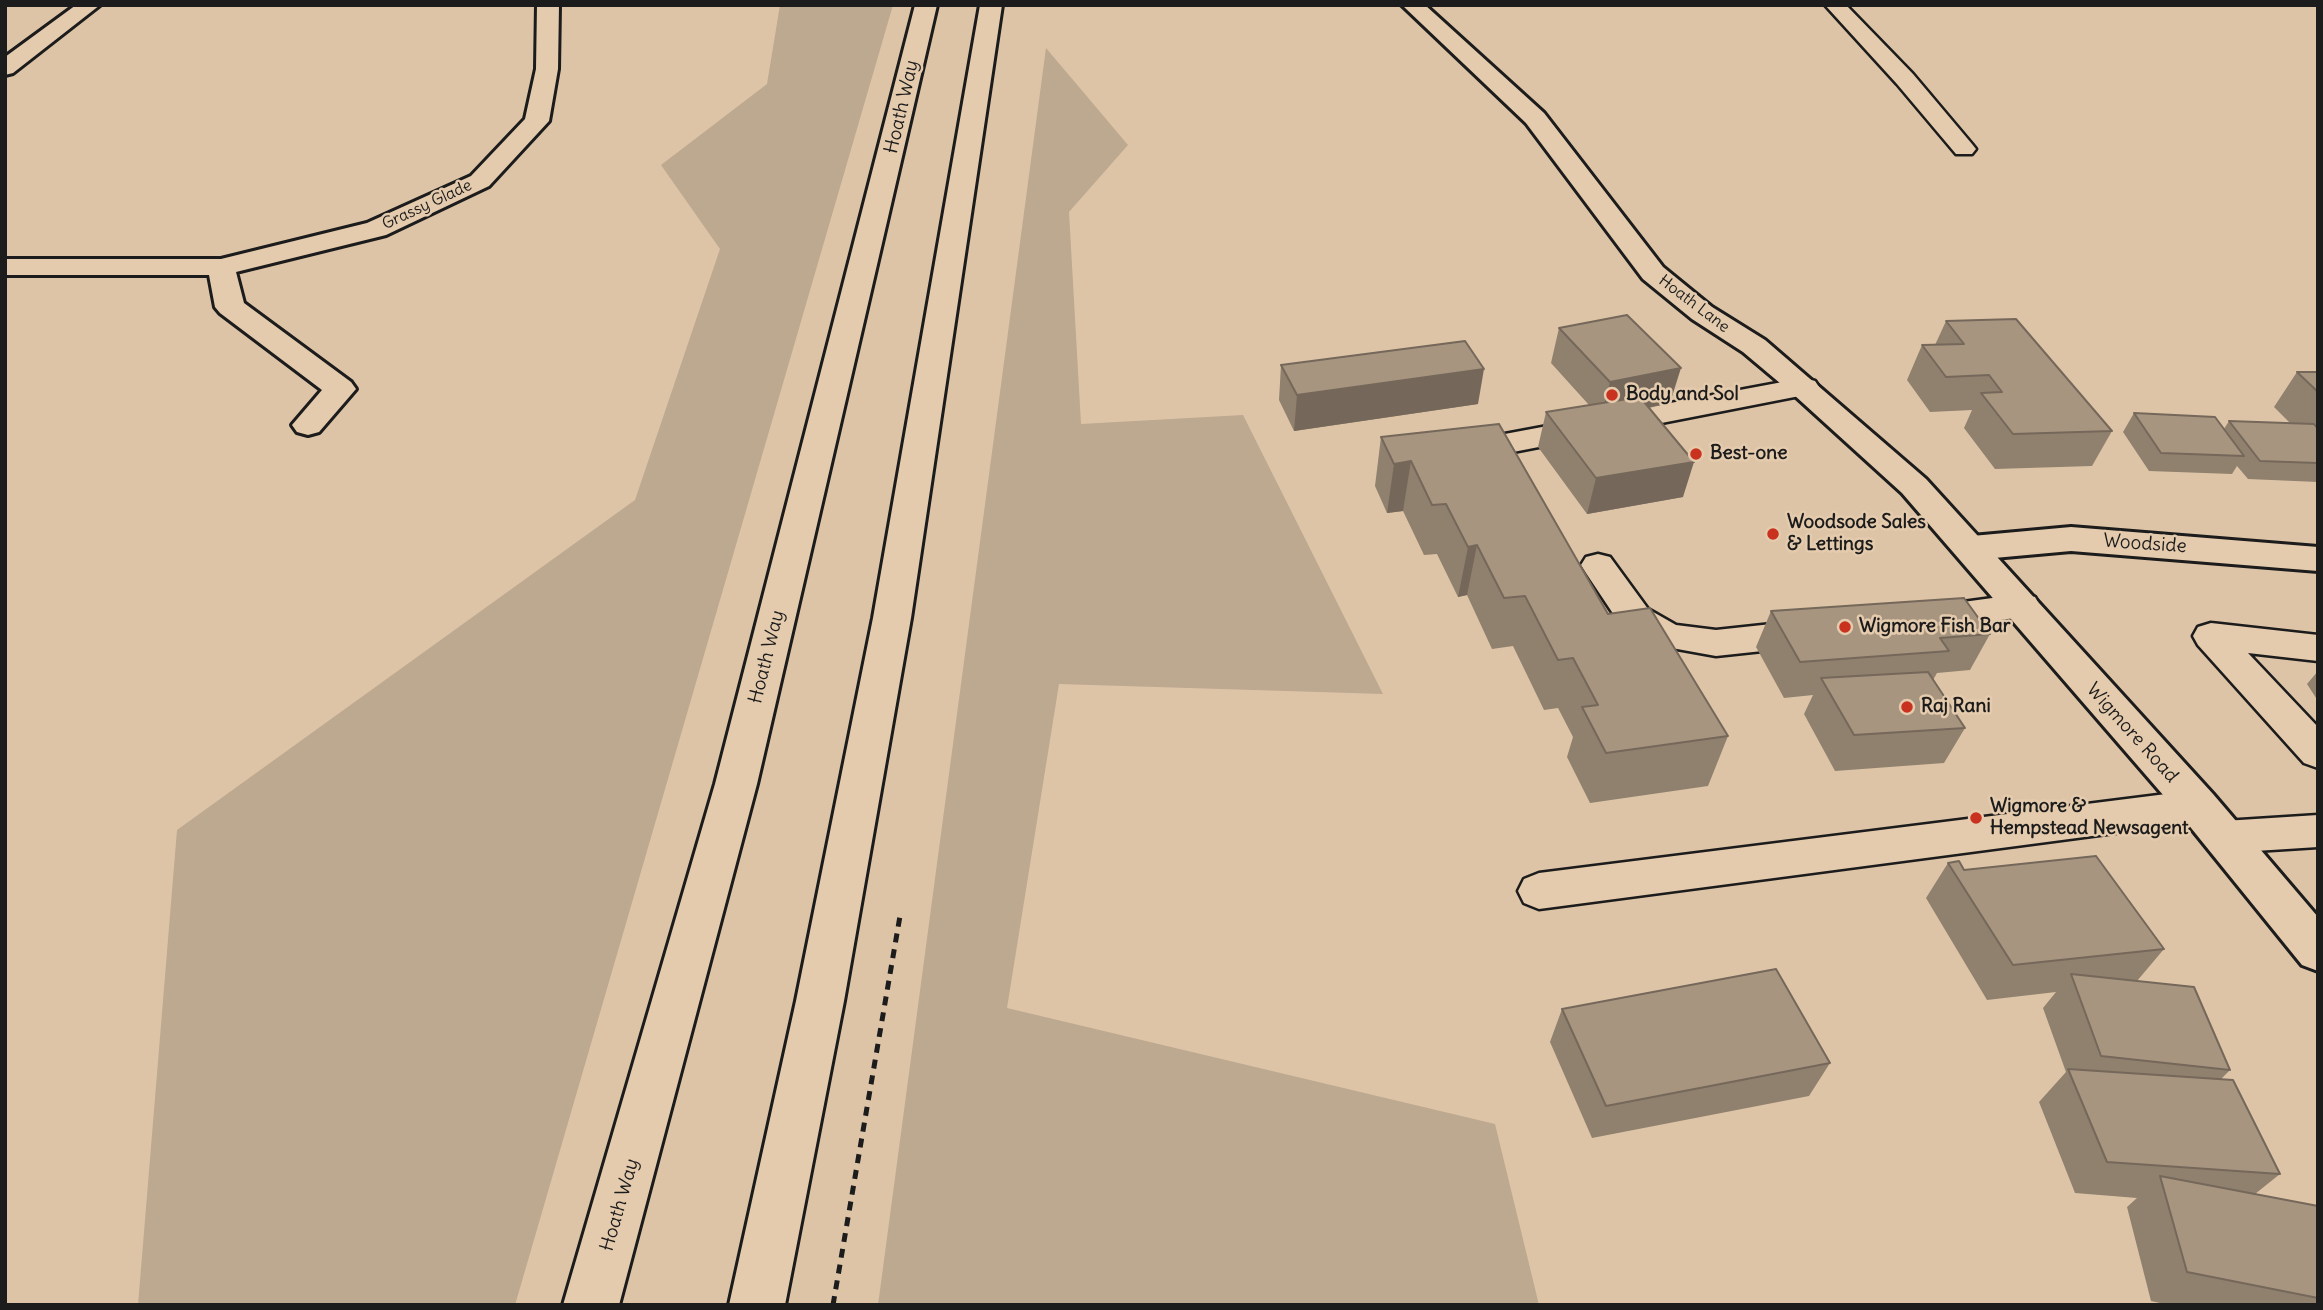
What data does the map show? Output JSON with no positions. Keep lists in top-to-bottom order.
{
  "streets": {
    "street": [
      "Hoath Way",
      "Grassy Glade",
      "Hoath Lane",
      "Woodside",
      "Wigmore Road"
    ]
  },
  "crossings": [
    ["Hoath Lane", "Woodside"],
    ["Hoath Lane", "Wigmore Road"],
    ["Woodside", "Wigmore Road"]
  ],
  "places": [
    "Body and Sol",
    "Best-one",
    "Woodsode Sales & Lettings",
    "Wigmore Fish Bar",
    "Raj Rani",
    "Wigmore & Hempstead Newsagent"
  ]
}
